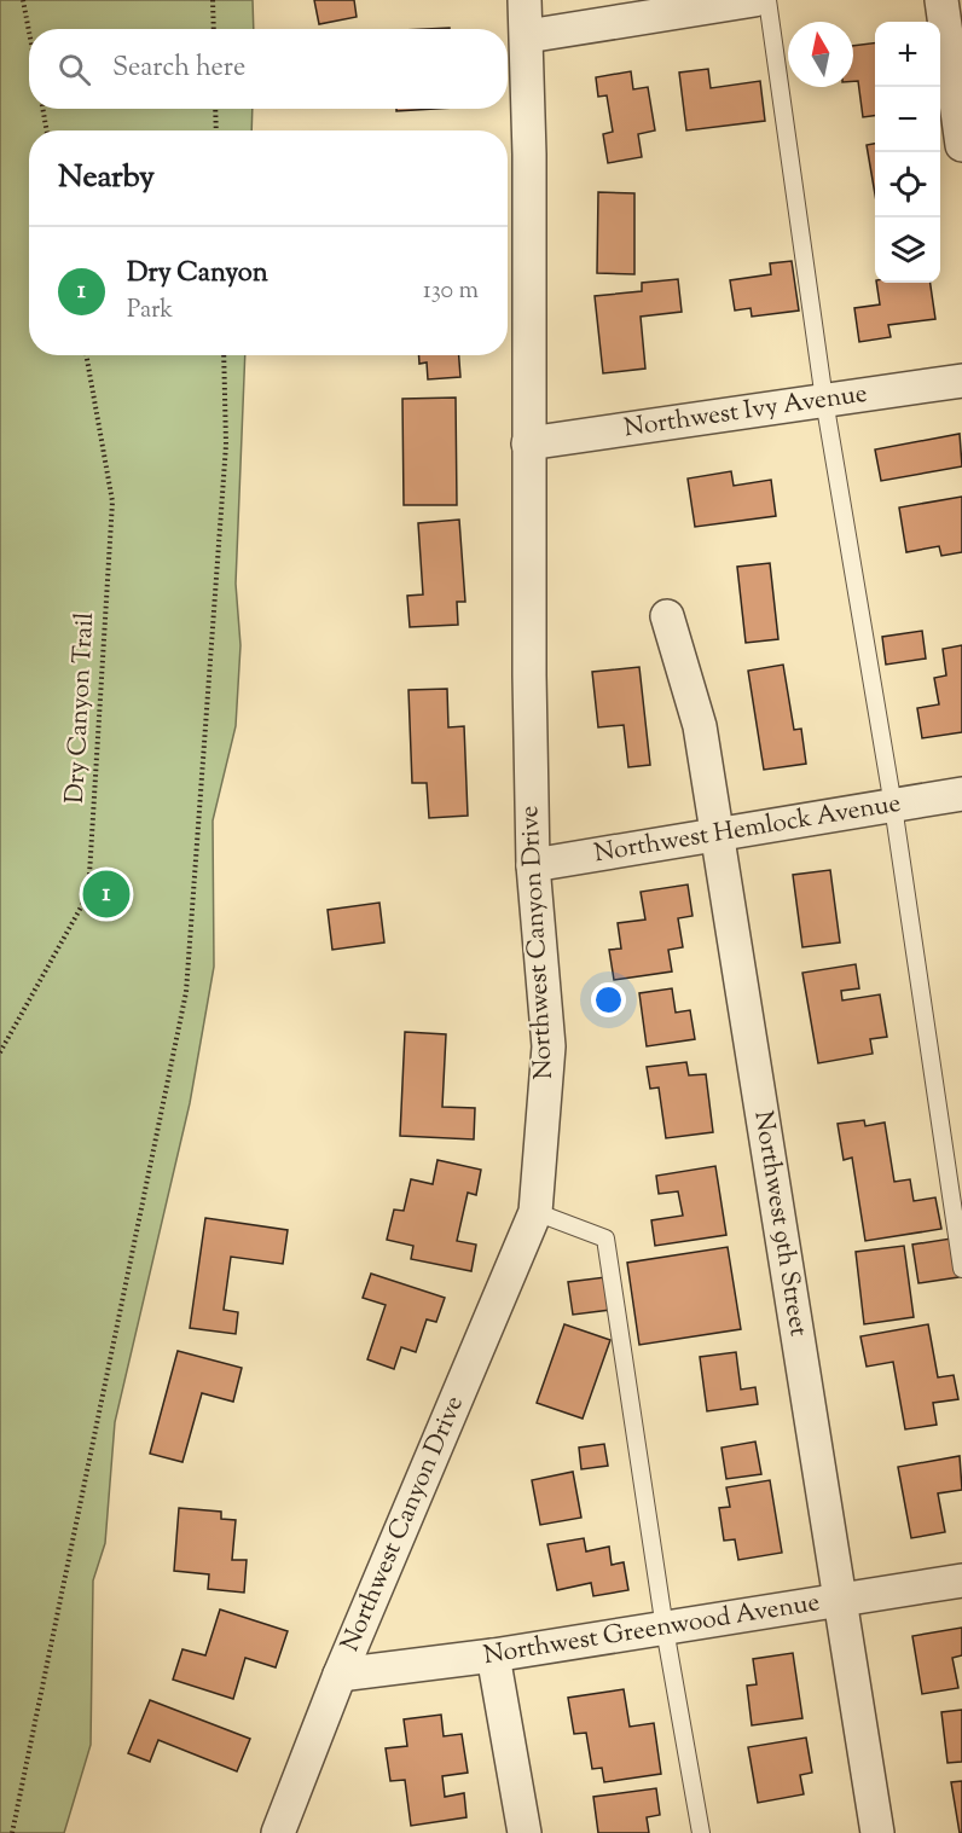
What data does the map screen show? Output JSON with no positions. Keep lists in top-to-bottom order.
{
  "streets": {
    "street": [
      "Northwest Ivy Avenue",
      "Northwest Hemlock Avenue",
      "Northwest Canyon Drive",
      "Northwest 9th Street",
      "Northwest Greenwood Avenue"
    ],
    "path": ["Dry Canyon Trail"]
  },
  "crossings": [
    ["Northwest Ivy Avenue", "Northwest Canyon Drive"],
    ["Northwest Hemlock Avenue", "Northwest Canyon Drive"],
    ["Northwest Hemlock Avenue", "Northwest 9th Street"],
    ["Northwest Canyon Drive", "Northwest Greenwood Avenue"],
    ["Northwest 9th Street", "Northwest Greenwood Avenue"]
  ],
  "north": "top",
  "page": {
    "map_buttons": ["+", "−"],
    "search": "Search here",
    "heading": "Nearby",
    "list": [
      {
        "mark": "1",
        "name": "Dry Canyon",
        "note": "Park",
        "value": "130 m"
      }
    ],
    "pins": "1"
  }
}
